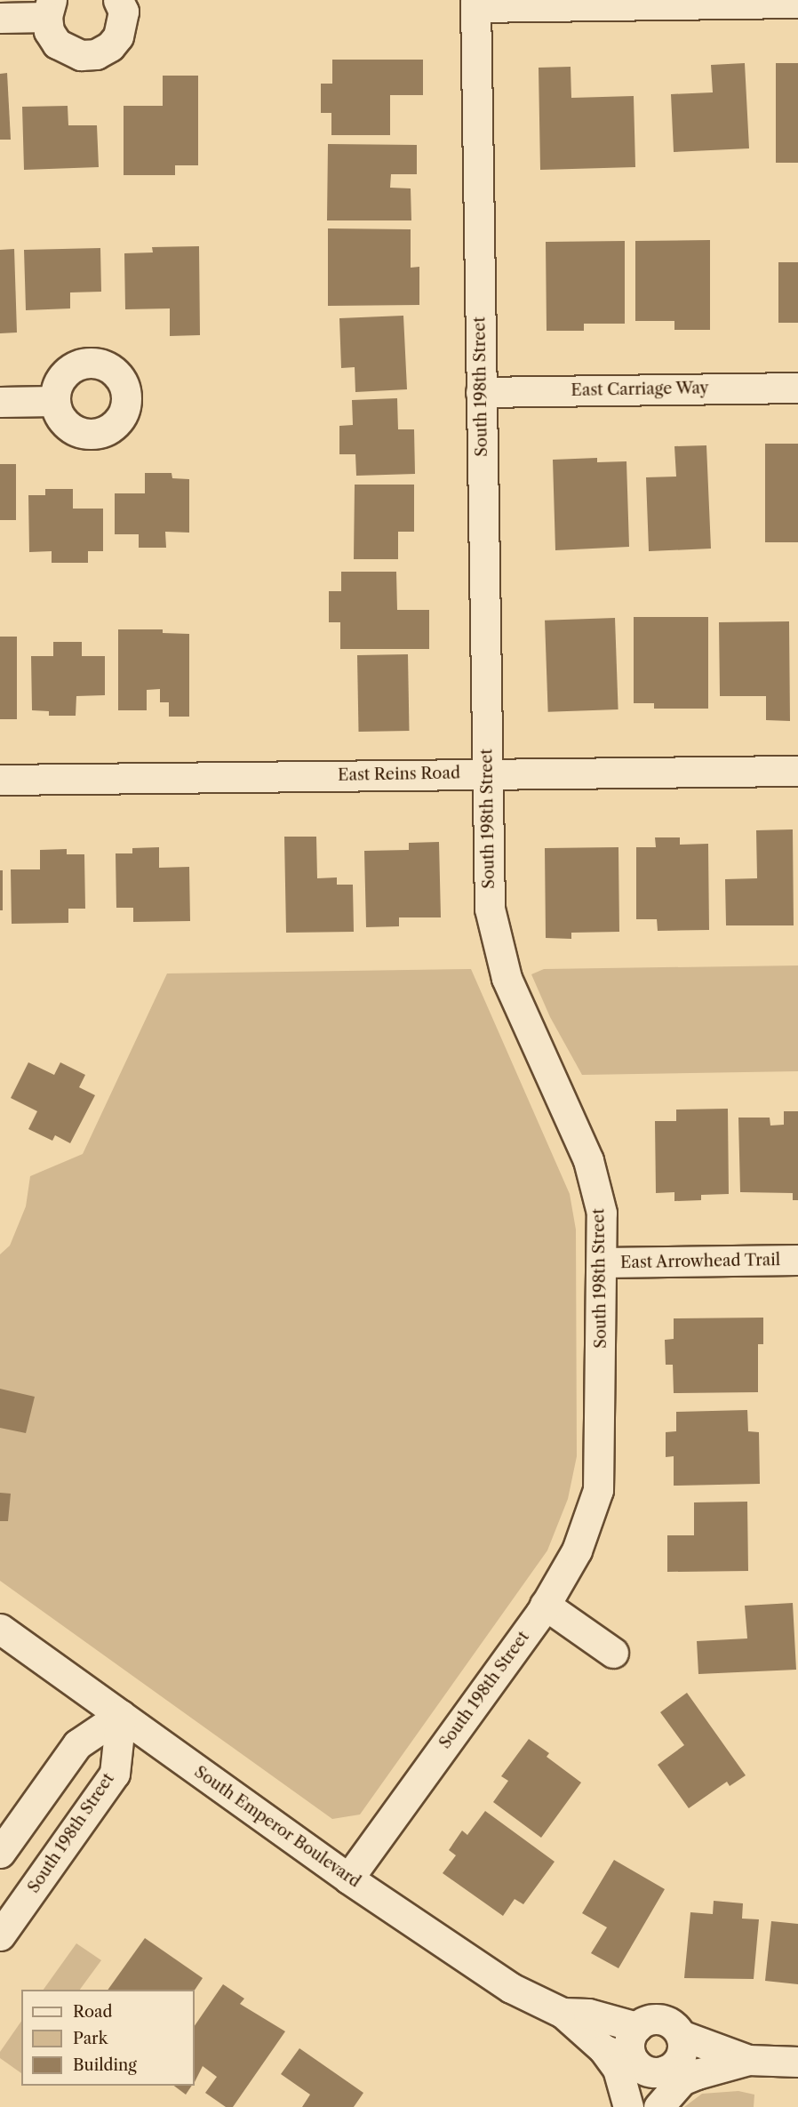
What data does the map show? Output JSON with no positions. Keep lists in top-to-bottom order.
{
  "streets": {
    "street": [
      "South 198th Street",
      "East Carriage Way",
      "East Reins Road",
      "East Arrowhead Trail",
      "South Emperor Boulevard"
    ]
  },
  "crossings": [
    ["South 198th Street", "East Carriage Way"],
    ["South 198th Street", "East Reins Road"],
    ["South 198th Street", "East Arrowhead Trail"],
    ["South 198th Street", "South Emperor Boulevard"]
  ],
  "legend": ["Road", "Park", "Building"]
}
